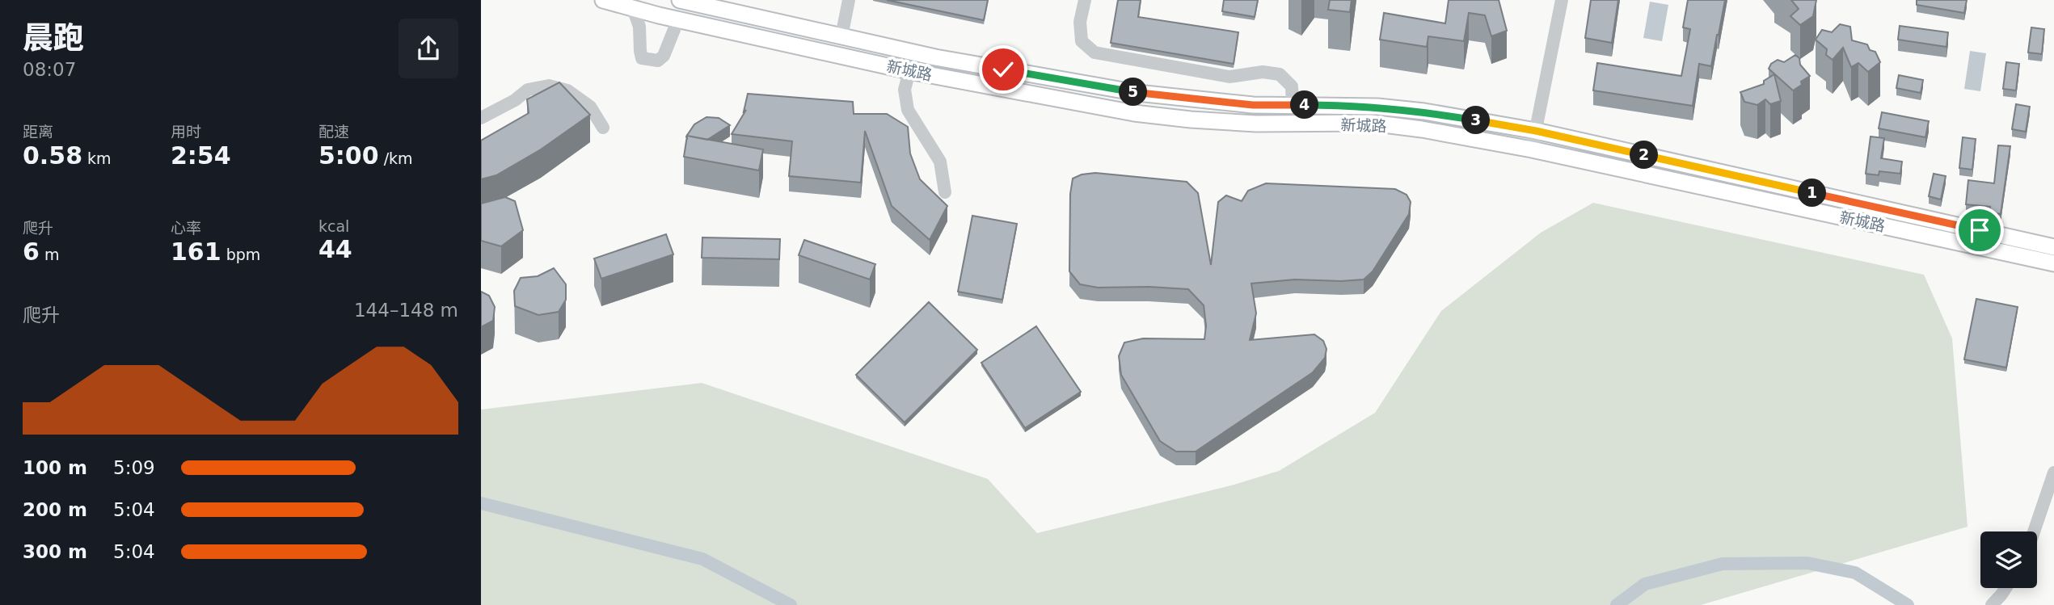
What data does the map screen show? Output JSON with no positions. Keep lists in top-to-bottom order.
{
  "streets": {
    "main road": ["新城路"]
  },
  "page": {
    "heading": ["晨跑", "08:07"],
    "pins": [
      "5",
      "4",
      "3",
      "2",
      "1"
    ],
    "stats": [
      ["距离", "0.58 km"],
      ["用时", "2:54"],
      ["配速", "5:00 /km"],
      ["爬升", "6 m"],
      ["心率", "161 bpm"],
      ["kcal", "44"]
    ],
    "chart": ["爬升", "144–148 m"],
    "list": [
      {
        "name": "100 m",
        "note": "5:09"
      },
      {
        "name": "200 m",
        "note": "5:04"
      },
      {
        "name": "300 m",
        "note": "5:04"
      }
    ]
  }
}
